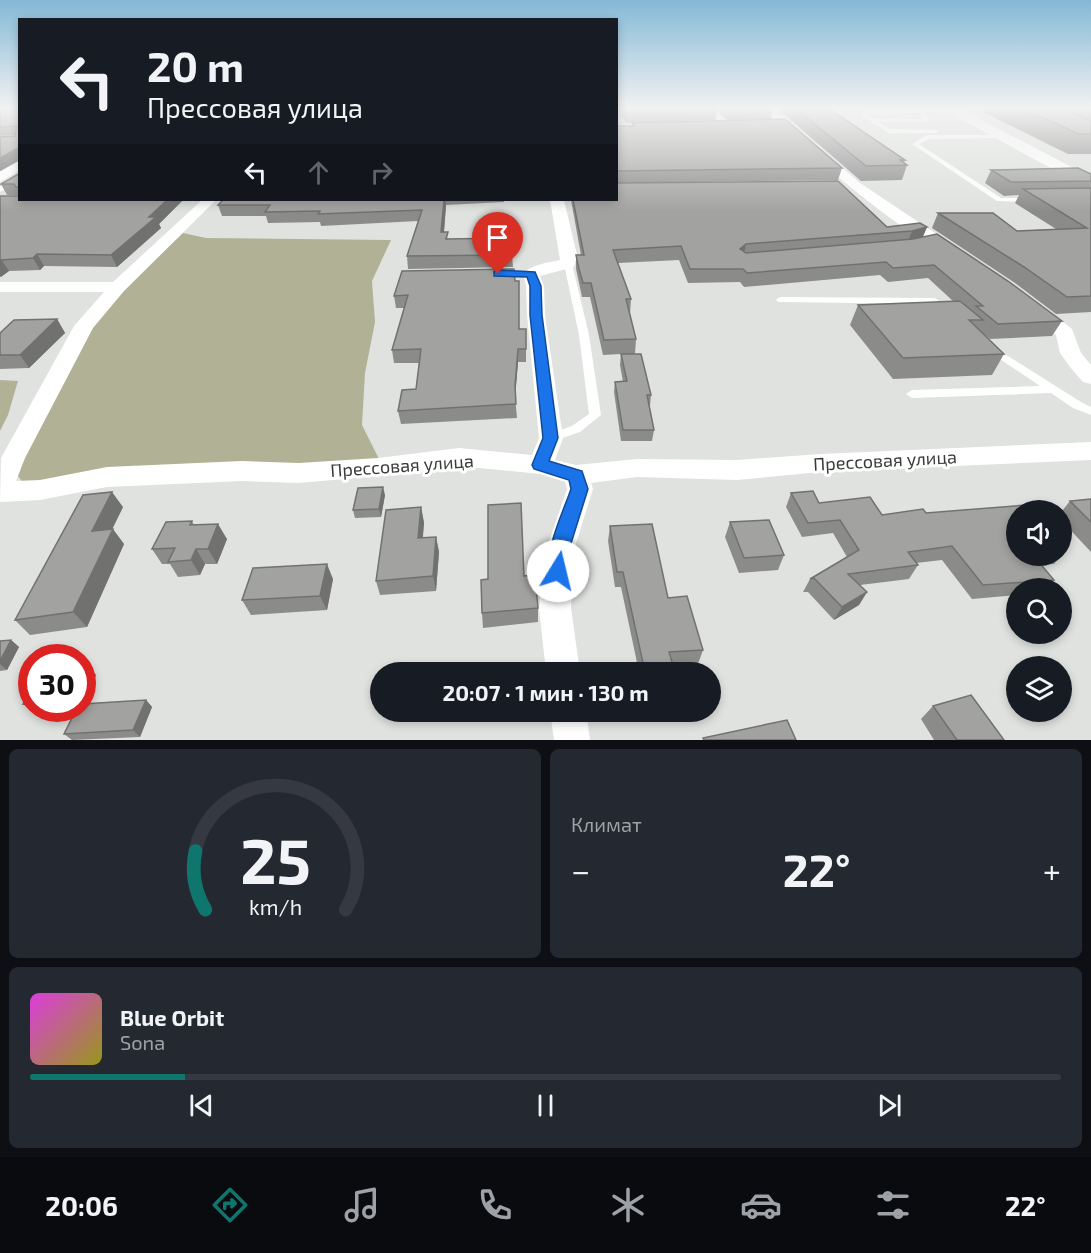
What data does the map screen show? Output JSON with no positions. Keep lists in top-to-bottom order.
{
  "streets": {
    "street": ["Прессовая улица"]
  },
  "page": {
    "turn": ["20 m", "Прессовая улица"],
    "limit": "30",
    "trip": "20:07 · 1 мин · 130 m",
    "tile": "Климат",
    "heat": ["−", "22°", "+"],
    "song": ["Blue Orbit", "Sona"],
    "tabs": ["20:06", "22°"],
    "gauge": ["25", "km/h"]
  }
}
